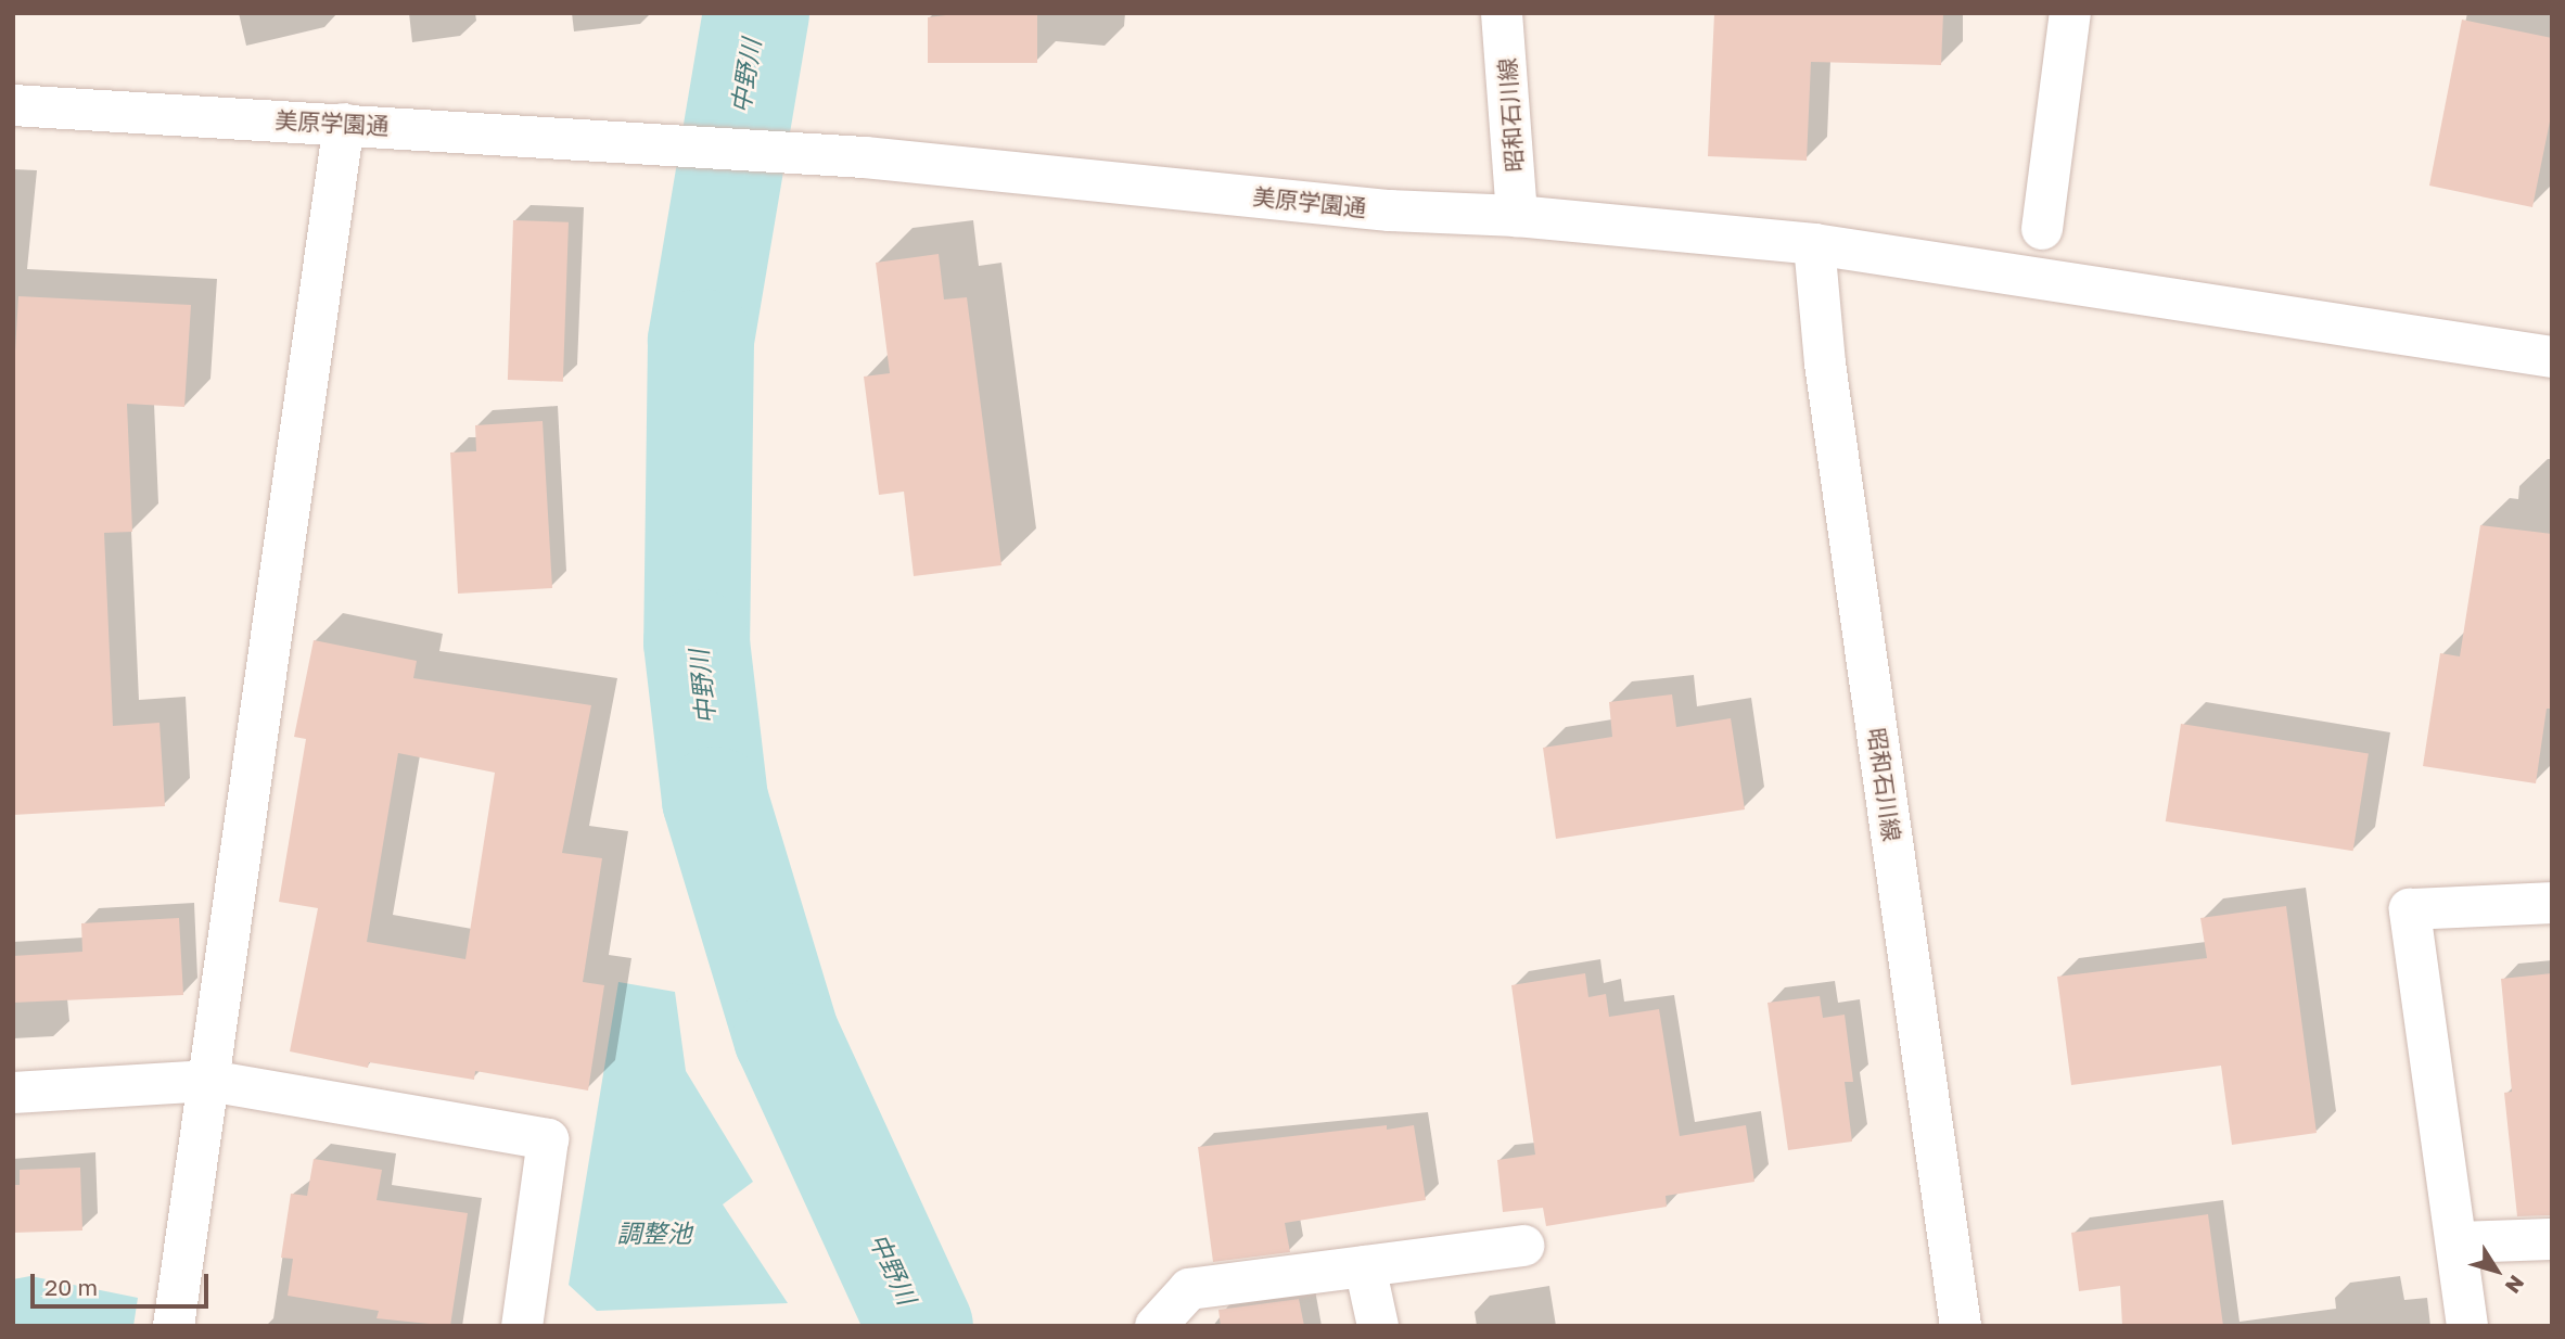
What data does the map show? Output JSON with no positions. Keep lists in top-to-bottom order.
{
  "streets": {
    "street": ["昭和石川線", "美原学園通"]
  },
  "crossings": [
    ["昭和石川線", "美原学園通"]
  ],
  "water": ["中野川", "調整池"],
  "scale_bar": "20 m",
  "north": "bottom right"
}
